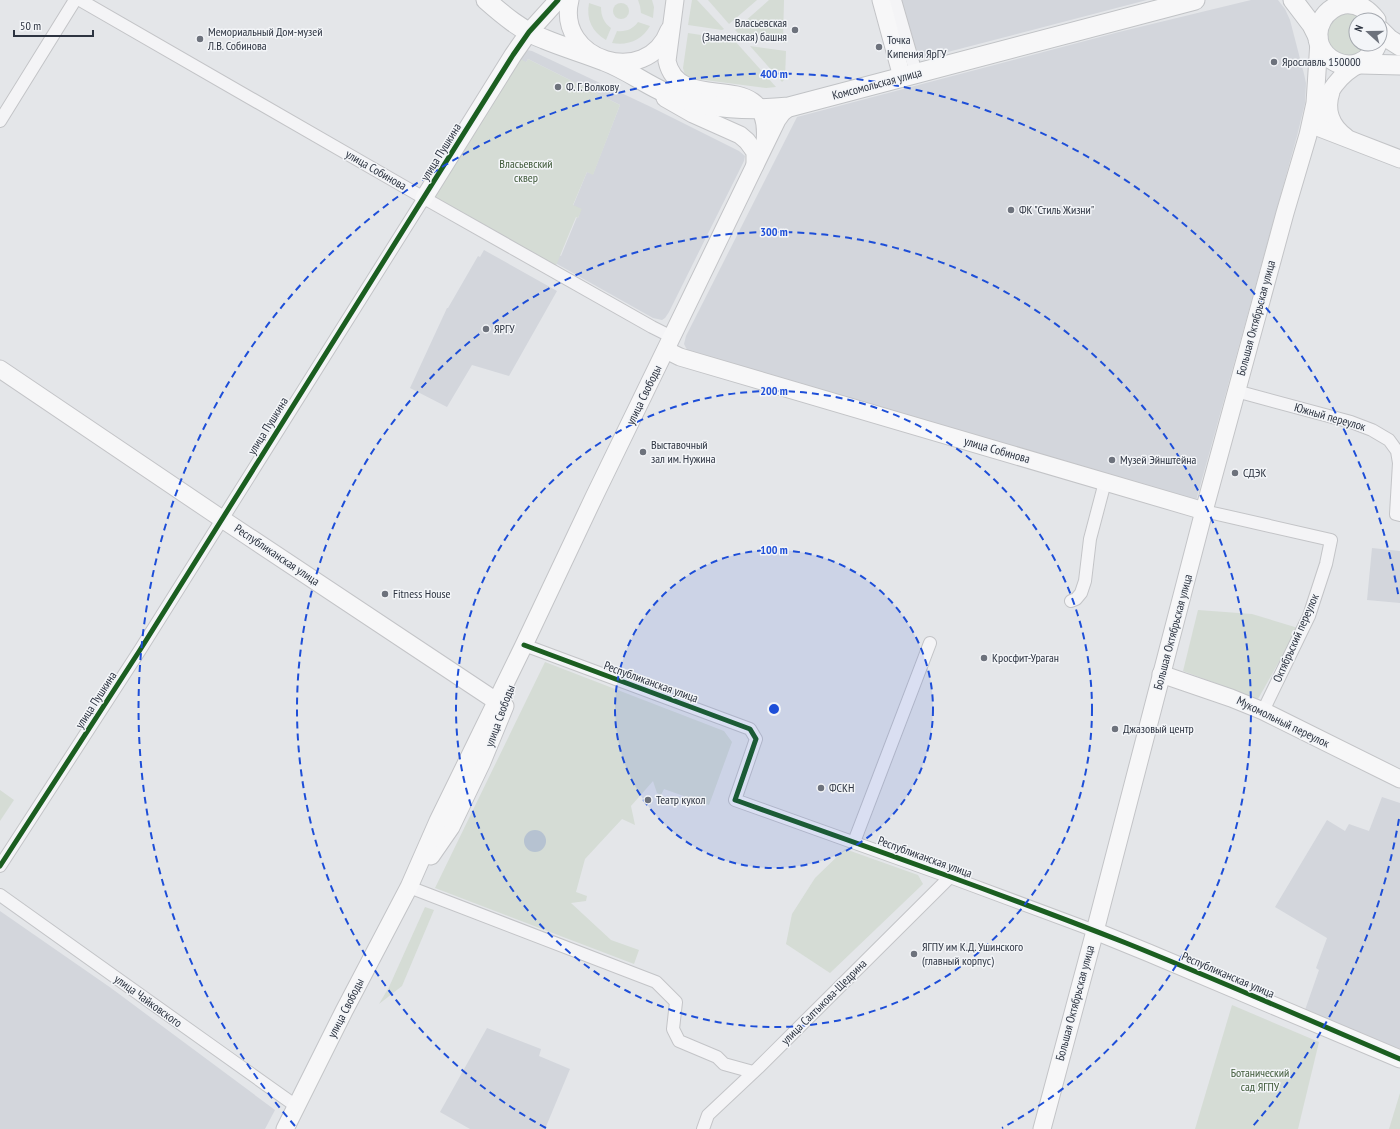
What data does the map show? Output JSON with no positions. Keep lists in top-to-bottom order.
{
  "streets": {
    "main road": [
      "Комсомольская улица",
      "улица Пушкина",
      "улица Собинова",
      "Большая Октябрьская улица",
      "улица Свободы",
      "Республиканская улица",
      "Мукомольный переулок"
    ],
    "street": [
      "Южный переулок",
      "Октябрьский переулок",
      "улица Чайковского",
      "улица Салтыкова-Щедрина"
    ]
  },
  "crossings": [
    ["Комсомольская улица", "улица Пушкина"],
    ["Комсомольская улица", "улица Свободы"],
    ["улица Пушкина", "улица Собинова"],
    ["улица Пушкина", "Республиканская улица"],
    ["улица Собинова", "Большая Октябрьская улица"],
    ["улица Собинова", "улица Свободы"],
    ["улица Собинова", "Октябрьский переулок"],
    ["Большая Октябрьская улица", "Южный переулок"],
    ["Большая Октябрьская улица", "Республиканская улица"],
    ["Большая Октябрьская улица", "Мукомольный переулок"],
    ["улица Свободы", "Республиканская улица"],
    ["улица Свободы", "улица Чайковского"],
    ["Республиканская улица", "улица Салтыкова-Щедрина"],
    ["Октябрьский переулок", "Мукомольный переулок"]
  ],
  "parks": ["Власьевский сквер", "Ботанический сад ЯГПУ"],
  "places": [
    "Власьевская (Знаменская) башня",
    "Мемориальный Дом-музей Л.В. Собинова",
    "Точка Кипения ЯрГУ",
    "Ярославль 150000",
    "Ф. Г. Волкову",
    "ФК \"Стиль Жизни\"",
    "ЯРГУ",
    "Выставочный зал им. Нужина",
    "Музей Эйнштейна",
    "СДЭК",
    "Fitness House",
    "Кросфит-Ураган",
    "Джазовый центр",
    "ФСКН",
    "Театр кукол",
    "ЯГПУ им К.Д. Ушинского (главный корпус)"
  ],
  "scale_bar": "50 m",
  "north": "left",
  "rings": [
    "400 m",
    "300 m",
    "200 m",
    "100 m"
  ]
}
